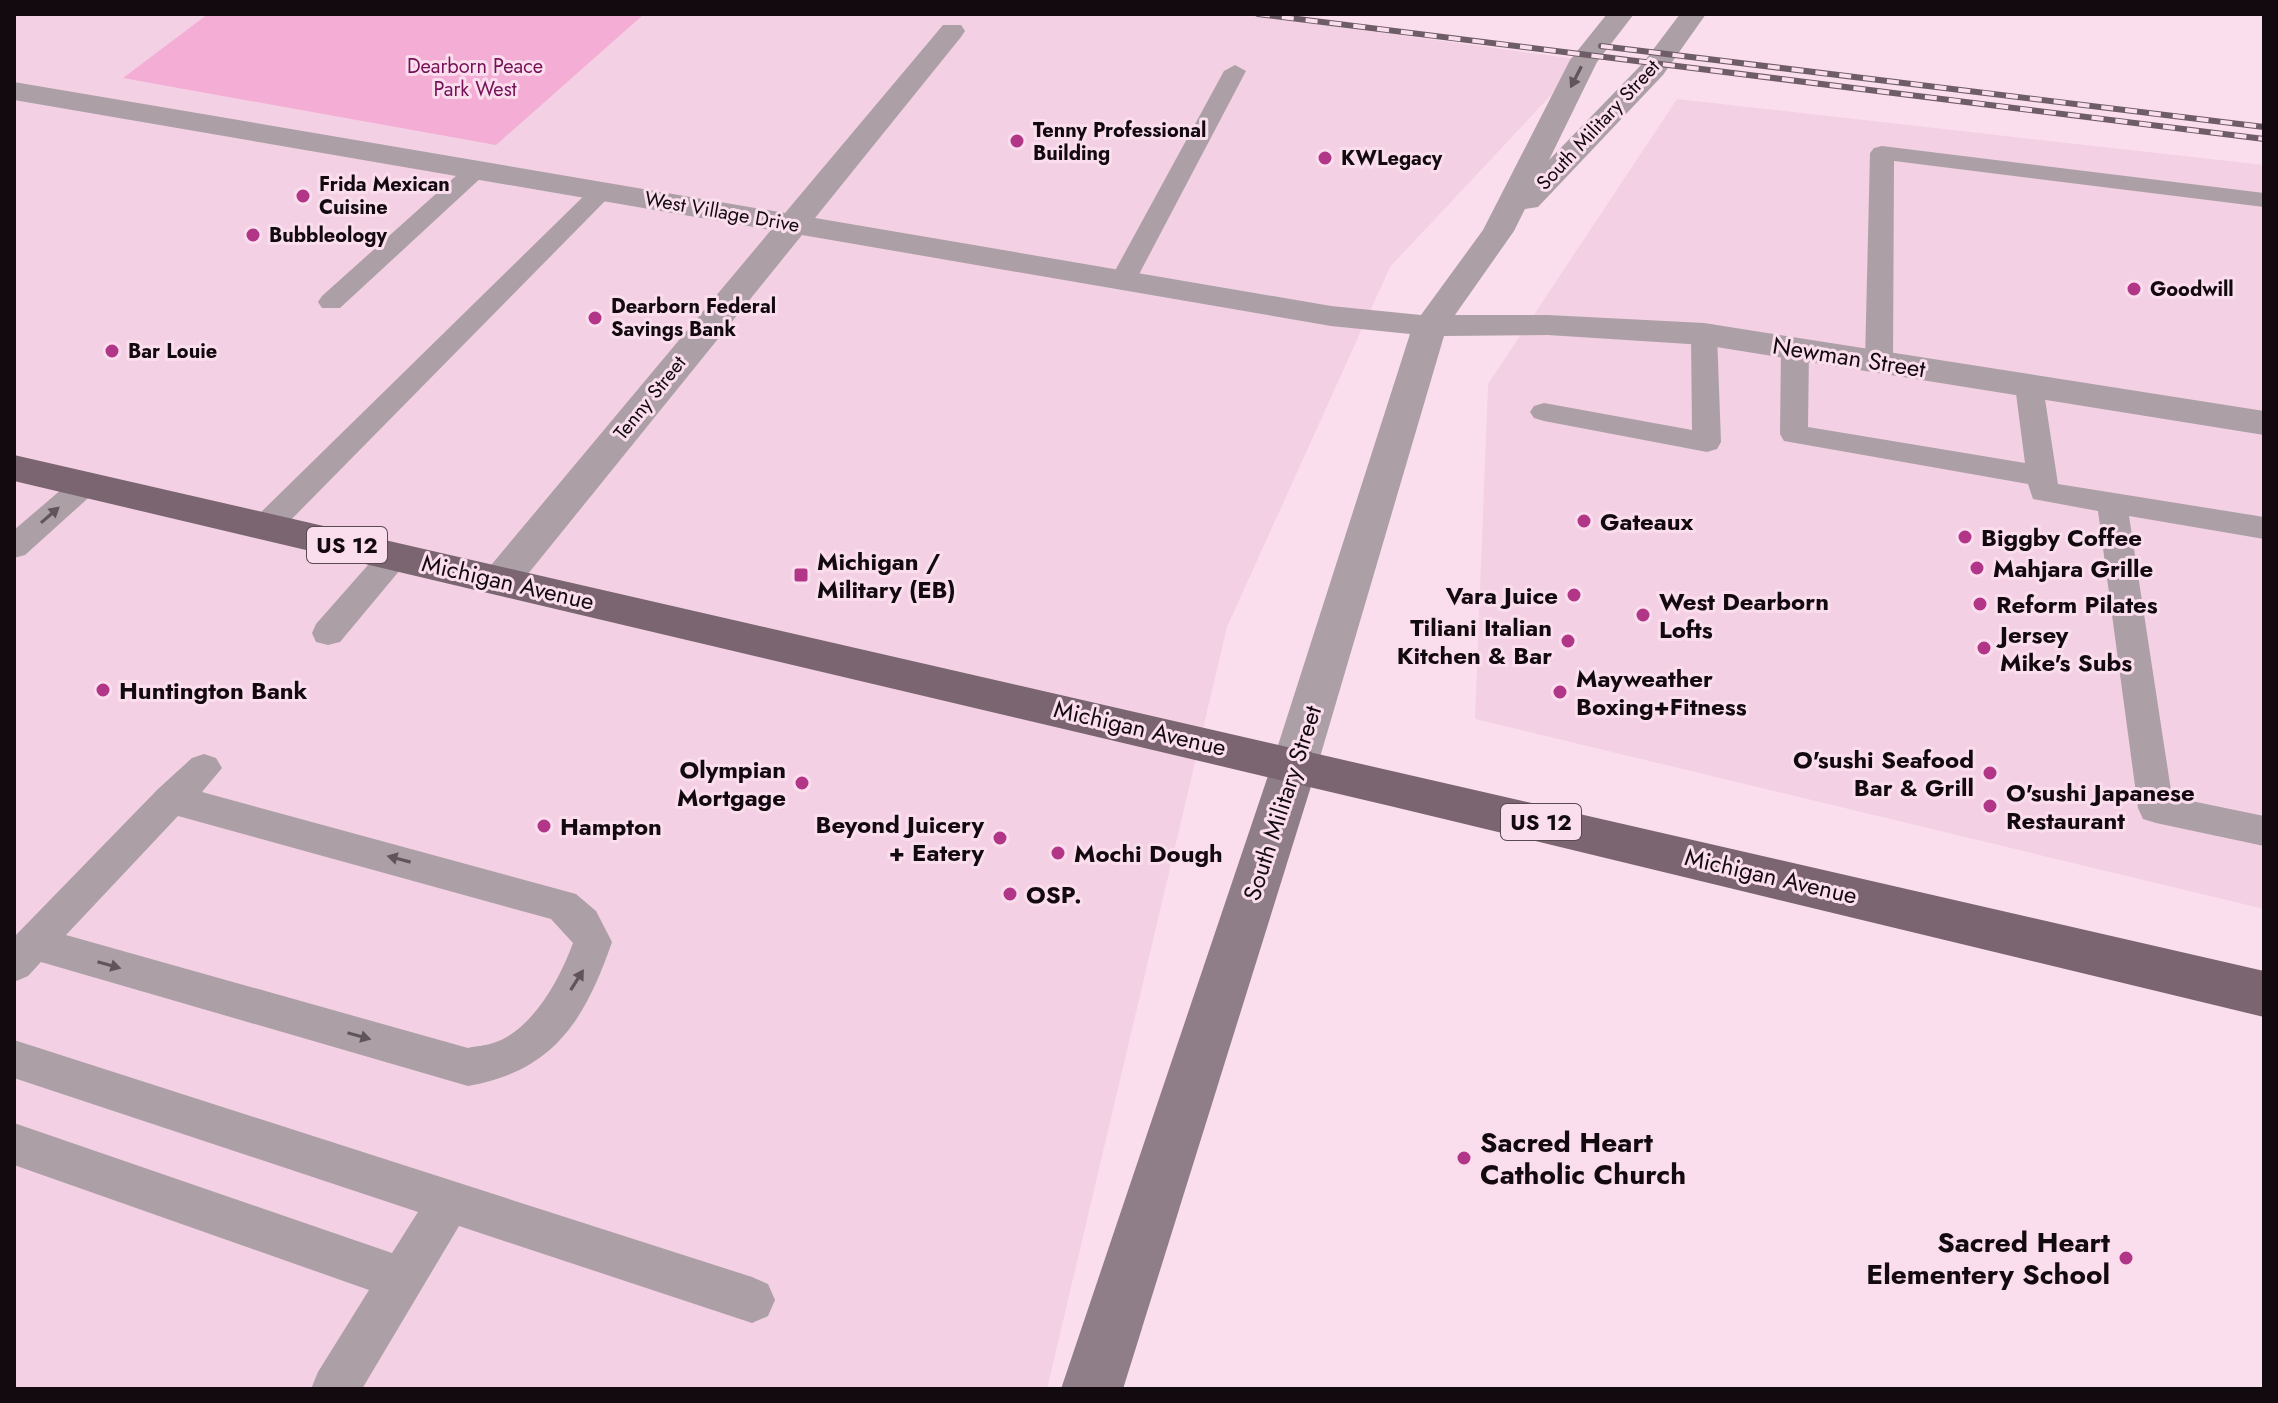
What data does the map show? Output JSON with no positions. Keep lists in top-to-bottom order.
{
  "streets": {
    "main road": ["US 12", "Michigan Avenue"],
    "street": [
      "South Military Street",
      "West Village Drive",
      "Newman Street",
      "Tenny Street"
    ]
  },
  "crossings": [
    ["South Military Street", "West Village Drive"],
    ["South Military Street", "Newman Street"],
    ["South Military Street", "Michigan Avenue"],
    ["West Village Drive", "Newman Street"],
    ["West Village Drive", "Tenny Street"],
    ["Tenny Street", "Michigan Avenue"]
  ],
  "parks": ["Dearborn Peace Park West"],
  "places": {
    "other": [
      "Tenny Professional Building",
      "KWLegacy",
      "Frida Mexican Cuisine",
      "Bubbleology",
      "Goodwill",
      "Dearborn Federal Savings Bank",
      "Bar Louie",
      "Gateaux",
      "Biggby Coffee",
      "Mahjara Grille",
      "Vara Juice",
      "Reform Pilates",
      "West Dearborn Lofts",
      "Tiliani Italian Kitchen & Bar",
      "Jersey Mike's Subs",
      "Huntington Bank",
      "Mayweather Boxing+Fitness",
      "O'sushi Seafood Bar & Grill",
      "Olympian Mortgage",
      "O'sushi Japanese Restaurant",
      "Hampton",
      "Beyond Juicery + Eatery",
      "Mochi Dough",
      "OSP.",
      "Sacred Heart Catholic Church",
      "Sacred Heart Elementery School"
    ],
    "transit": ["Michigan / Military (EB)"]
  }
}
